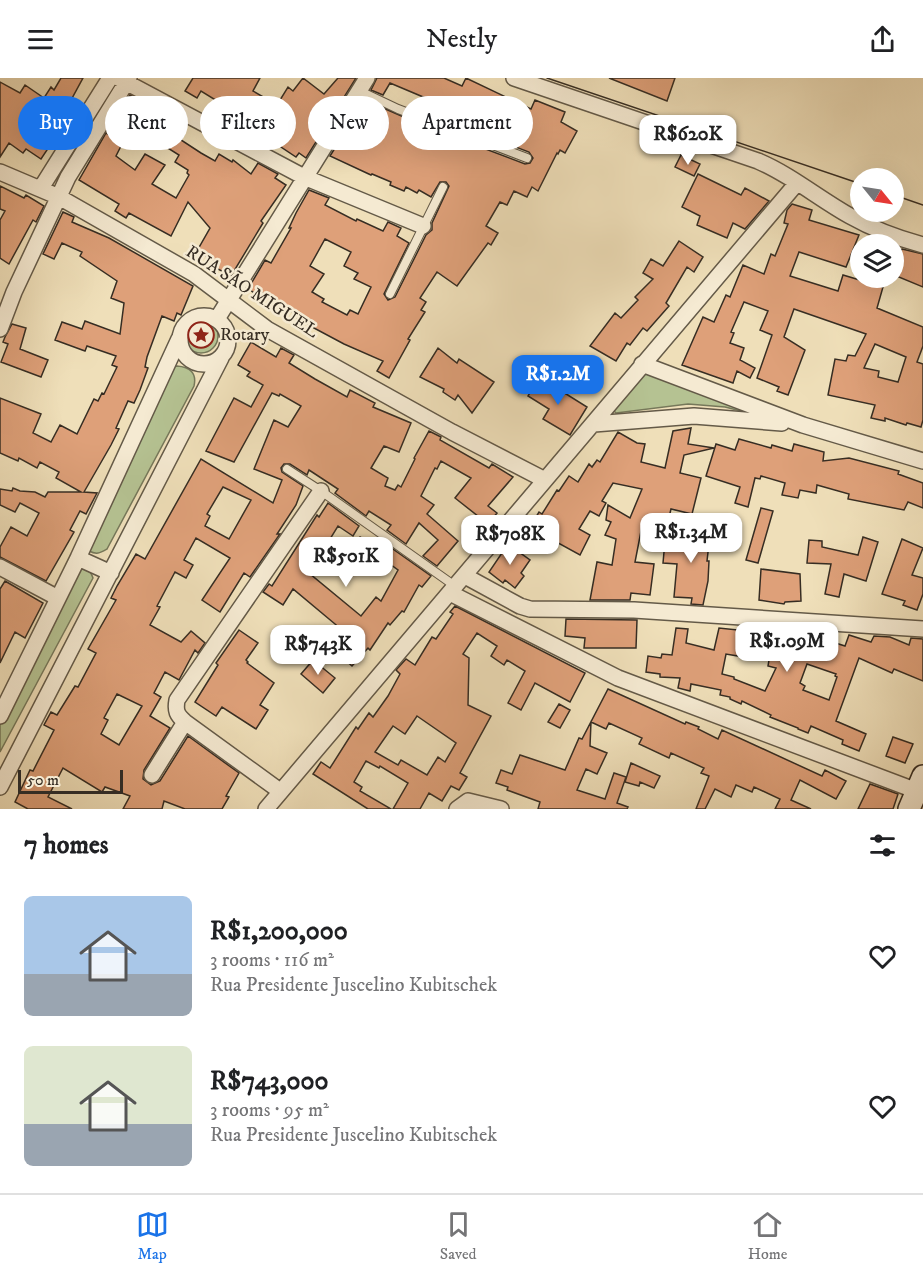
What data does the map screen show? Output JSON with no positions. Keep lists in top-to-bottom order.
{
  "streets": {
    "street": ["RUA SÃO MIGUEL"]
  },
  "places": {
    "place": ["Rotary"]
  },
  "scale_bar": "50 m",
  "north": "bottom right",
  "page": {
    "header": "Nestly",
    "chip": [
      "Buy",
      "Rent",
      "Filters",
      "New",
      "Apartment"
    ],
    "price": [
      "R$620K",
      "R$1.2M",
      "R$1.34M",
      "R$708K",
      "R$501K",
      "R$1.09M",
      "R$743K"
    ],
    "scale": "50 m",
    "heading": "7 homes",
    "list": [
      {
        "name": "R$1,200,000",
        "note": "3 rooms · 116 m² · Rua Presidente Juscelino Kubitschek"
      },
      {
        "name": "R$743,000",
        "note": "3 rooms · 95 m² · Rua Presidente Juscelino Kubitschek"
      }
    ],
    "tabs": ["Map", "Saved", "Home"]
  }
}
